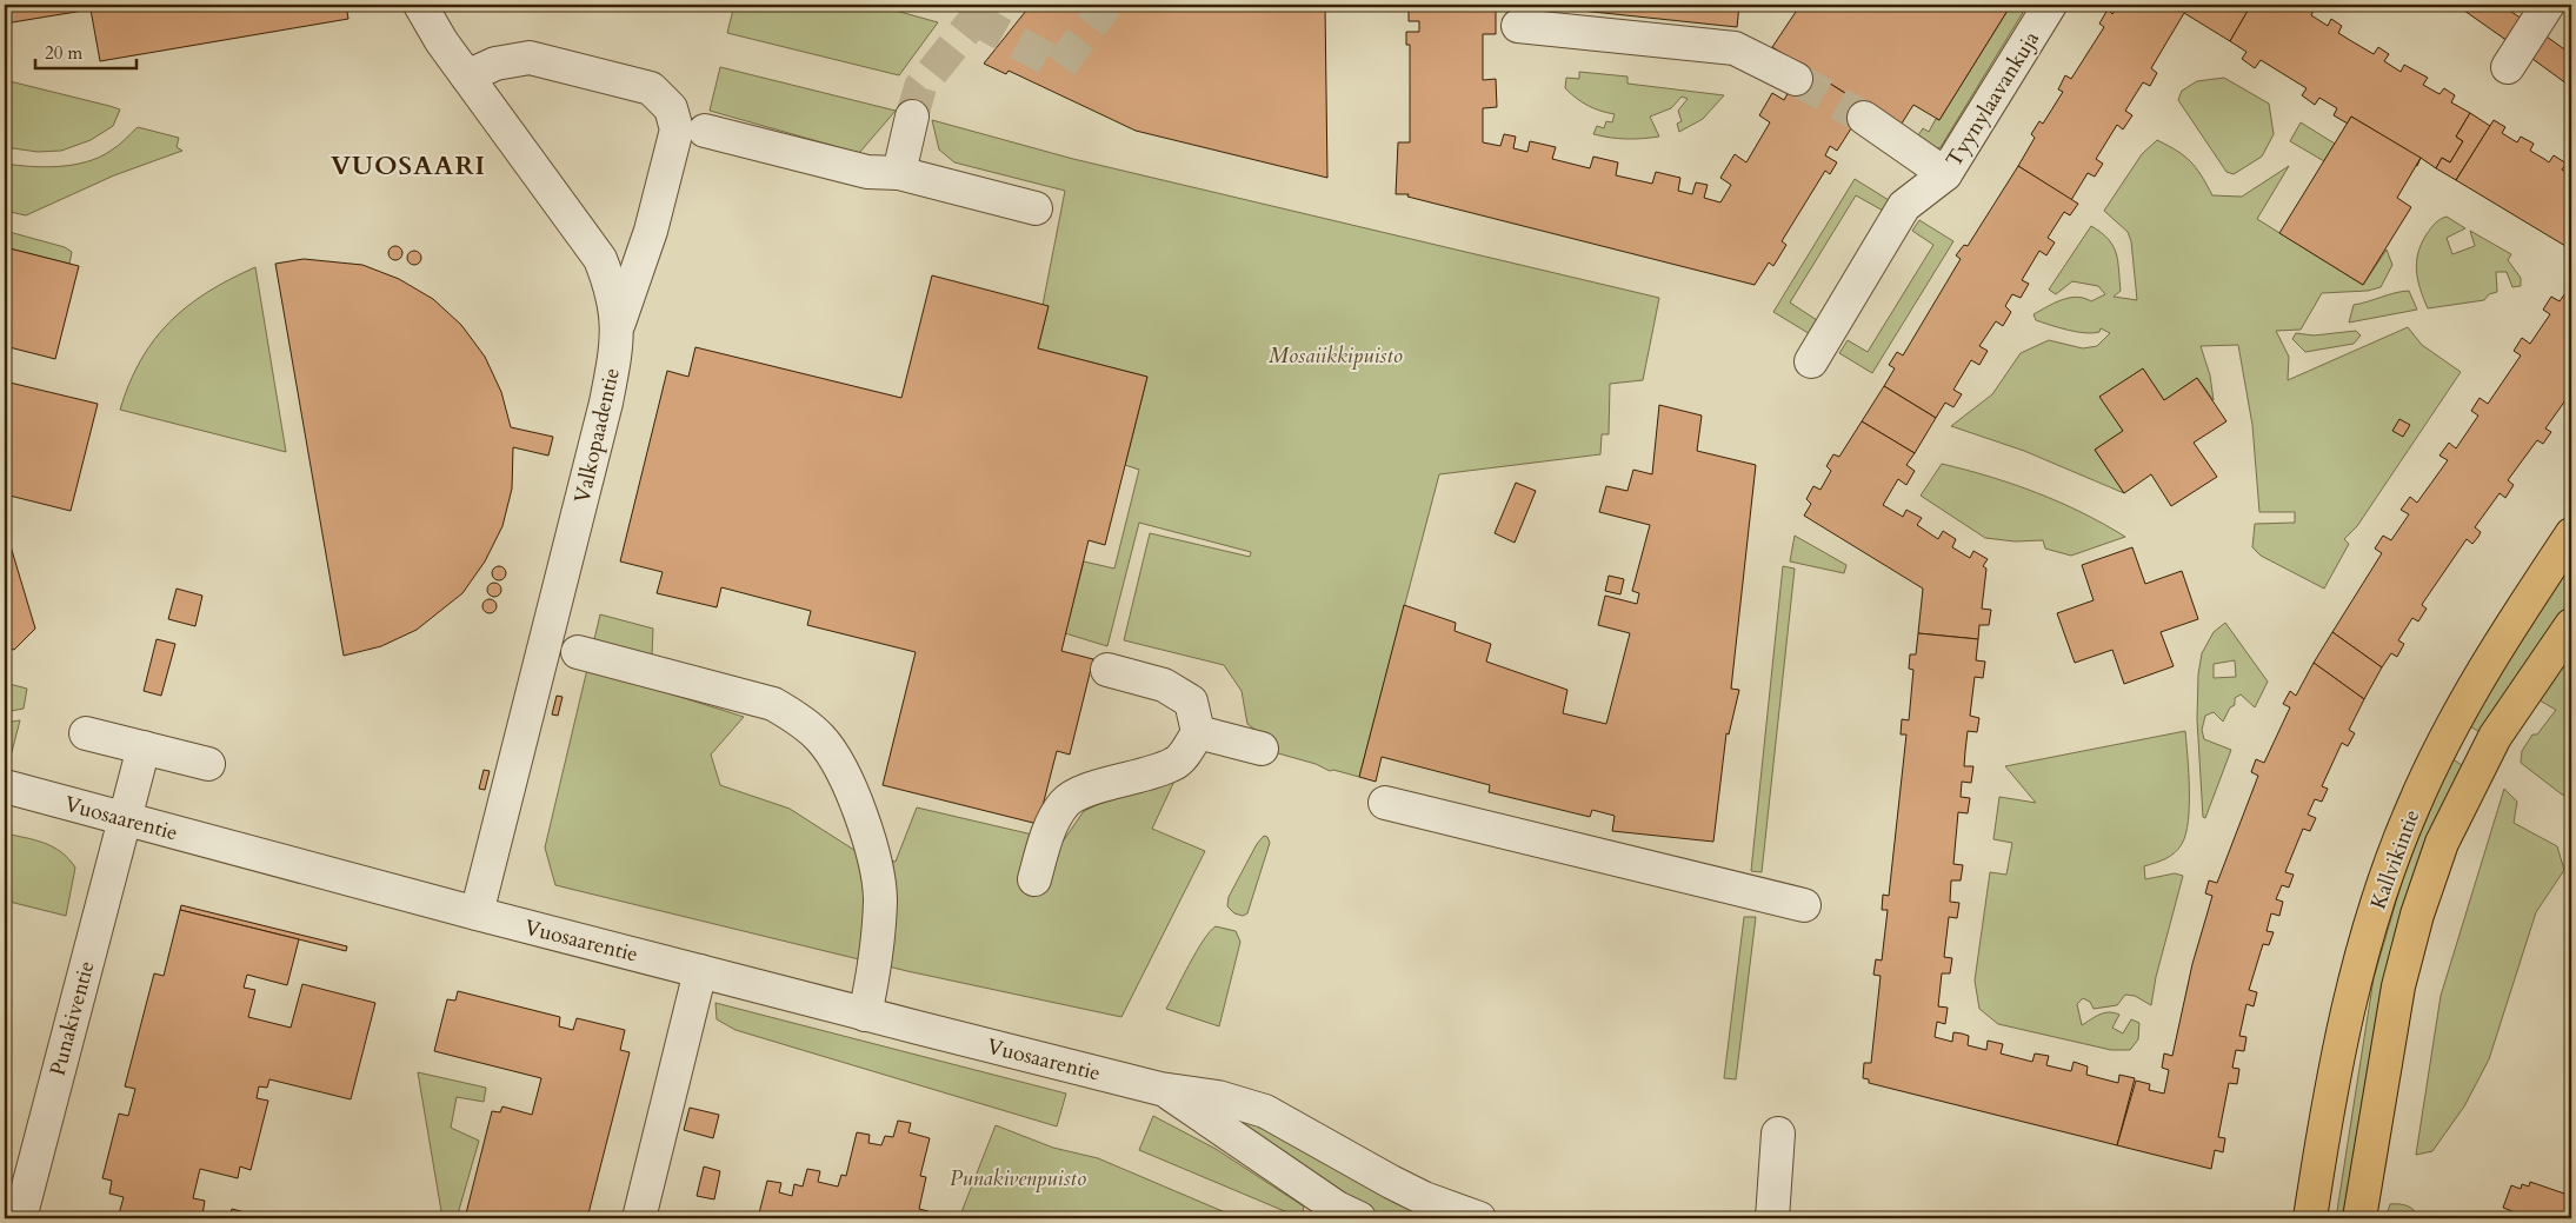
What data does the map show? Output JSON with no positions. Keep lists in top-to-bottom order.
{
  "streets": {
    "main road": ["Kallvikintie"],
    "street": [
      "Tyynylaavankuja",
      "Valkopaadentie",
      "Vuosaarentie",
      "Punakiventie"
    ]
  },
  "crossings": [
    ["Valkopaadentie", "Vuosaarentie"],
    ["Vuosaarentie", "Punakiventie"]
  ],
  "districts": ["VUOSAARI"],
  "parks": ["Mosaiikkipuisto", "Punakivenpuisto"],
  "scale_bar": "20 m"
}
